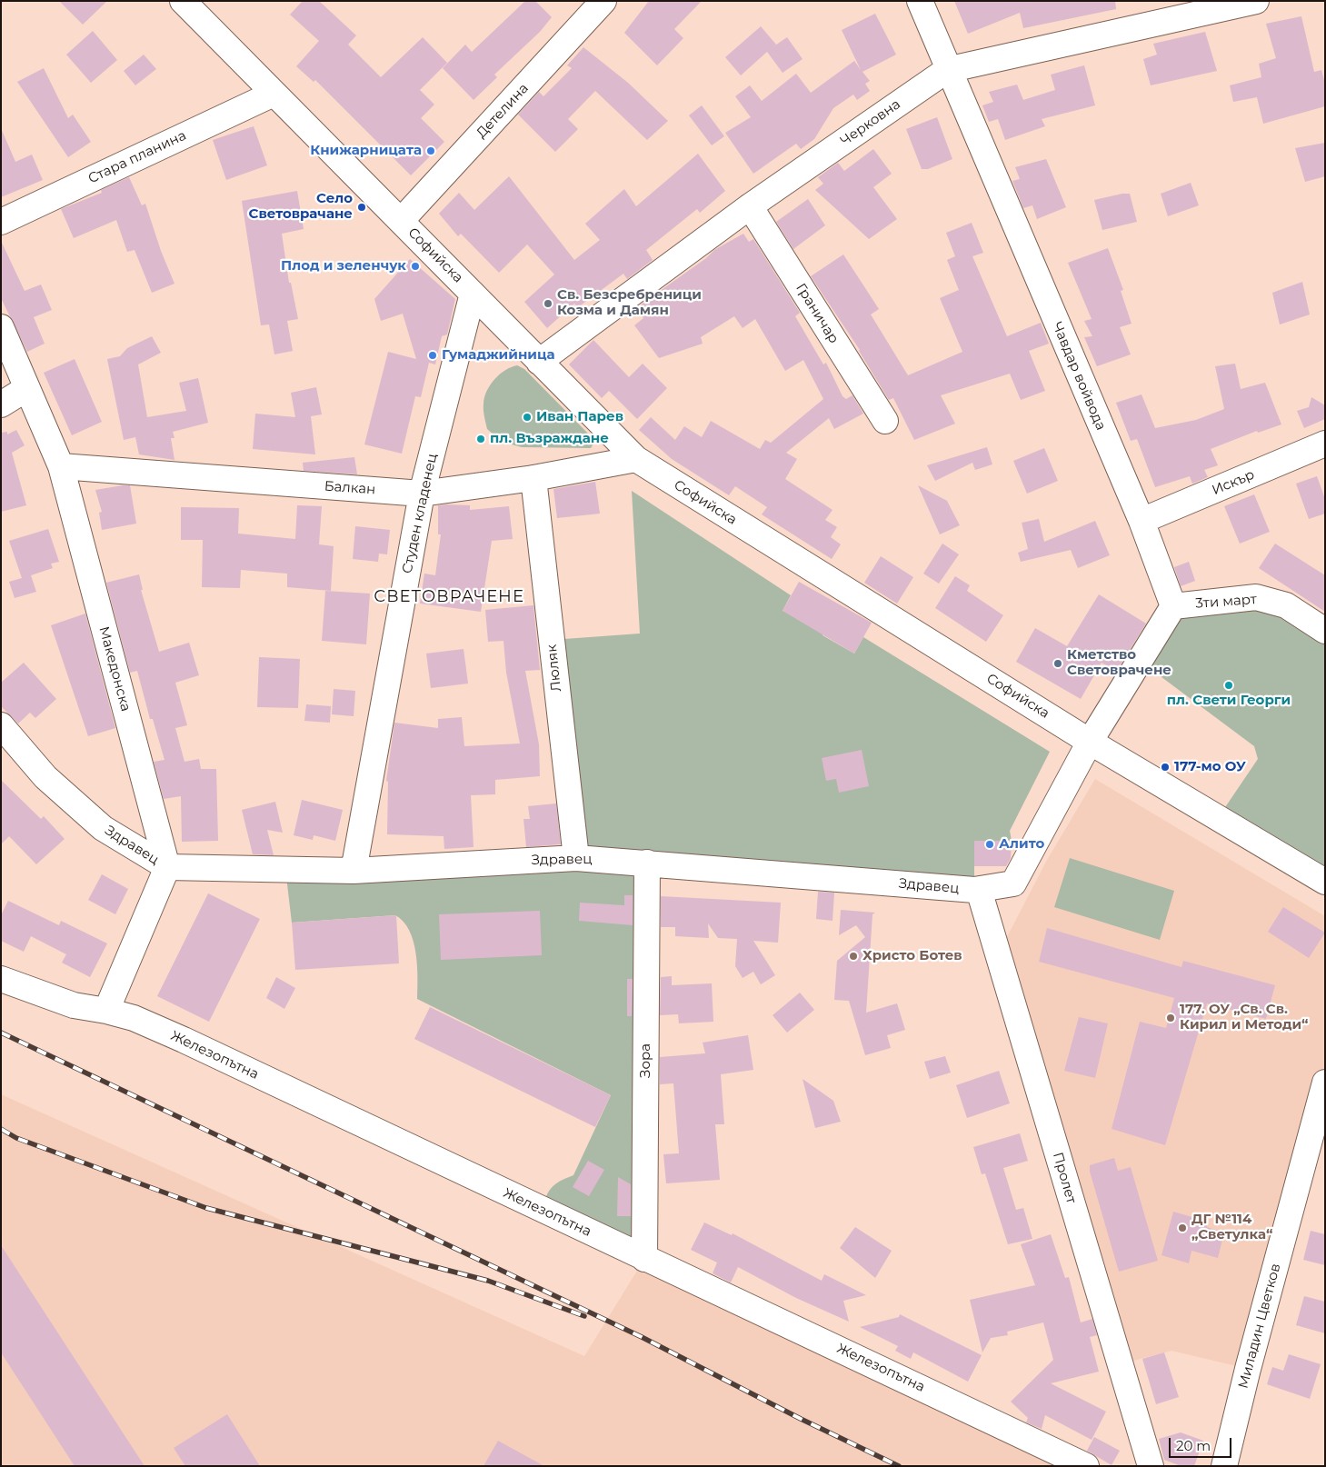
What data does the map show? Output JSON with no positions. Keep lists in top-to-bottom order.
{
  "streets": {
    "street": [
      "Детелина",
      "Черковна",
      "Стара планина",
      "Софийска",
      "Граничар",
      "Чавдар войвода",
      "Искър",
      "Балкан",
      "Студен кладенец",
      "3ти март",
      "Люляк",
      "Македонска",
      "Здравец",
      "Железопътна",
      "Зора",
      "Пролет",
      "Миладин Цветков"
    ]
  },
  "crossings": [
    ["Детелина", "Софийска"],
    ["Черковна", "Софийска"],
    ["Черковна", "Граничар"],
    ["Черковна", "Чавдар войвода"],
    ["Стара планина", "Софийска"],
    ["Софийска", "Балкан"],
    ["Софийска", "Студен кладенец"],
    ["Софийска", "Здравец"],
    ["Чавдар войвода", "Искър"],
    ["Чавдар войвода", "3ти март"],
    ["Балкан", "Студен кладенец"],
    ["Балкан", "Люляк"],
    ["Балкан", "Македонска"],
    ["Студен кладенец", "Здравец"],
    ["Люляк", "Здравец"],
    ["Македонска", "Здравец"],
    ["Здравец", "Зора"],
    ["Здравец", "Пролет"],
    ["Железопътна", "Зора"]
  ],
  "districts": ["СВЕТОВРАЧЕНЕ"],
  "places": [
    "Книжарницата",
    "Село Световрачане",
    "Плод и зеленчук",
    "Св. Безсребреници Козма и Дамян",
    "Гумаджийница",
    "Иван Парев",
    "пл. Възраждане",
    "Кметство Световрачене",
    "пл. Свети Георги",
    "177-мо ОУ",
    "Алито",
    "Христо Ботев",
    "177. ОУ „Св. Св. Кирил и Методи“",
    "ДГ №114 „Светулка“"
  ],
  "scale_bar": "20 m"
}
